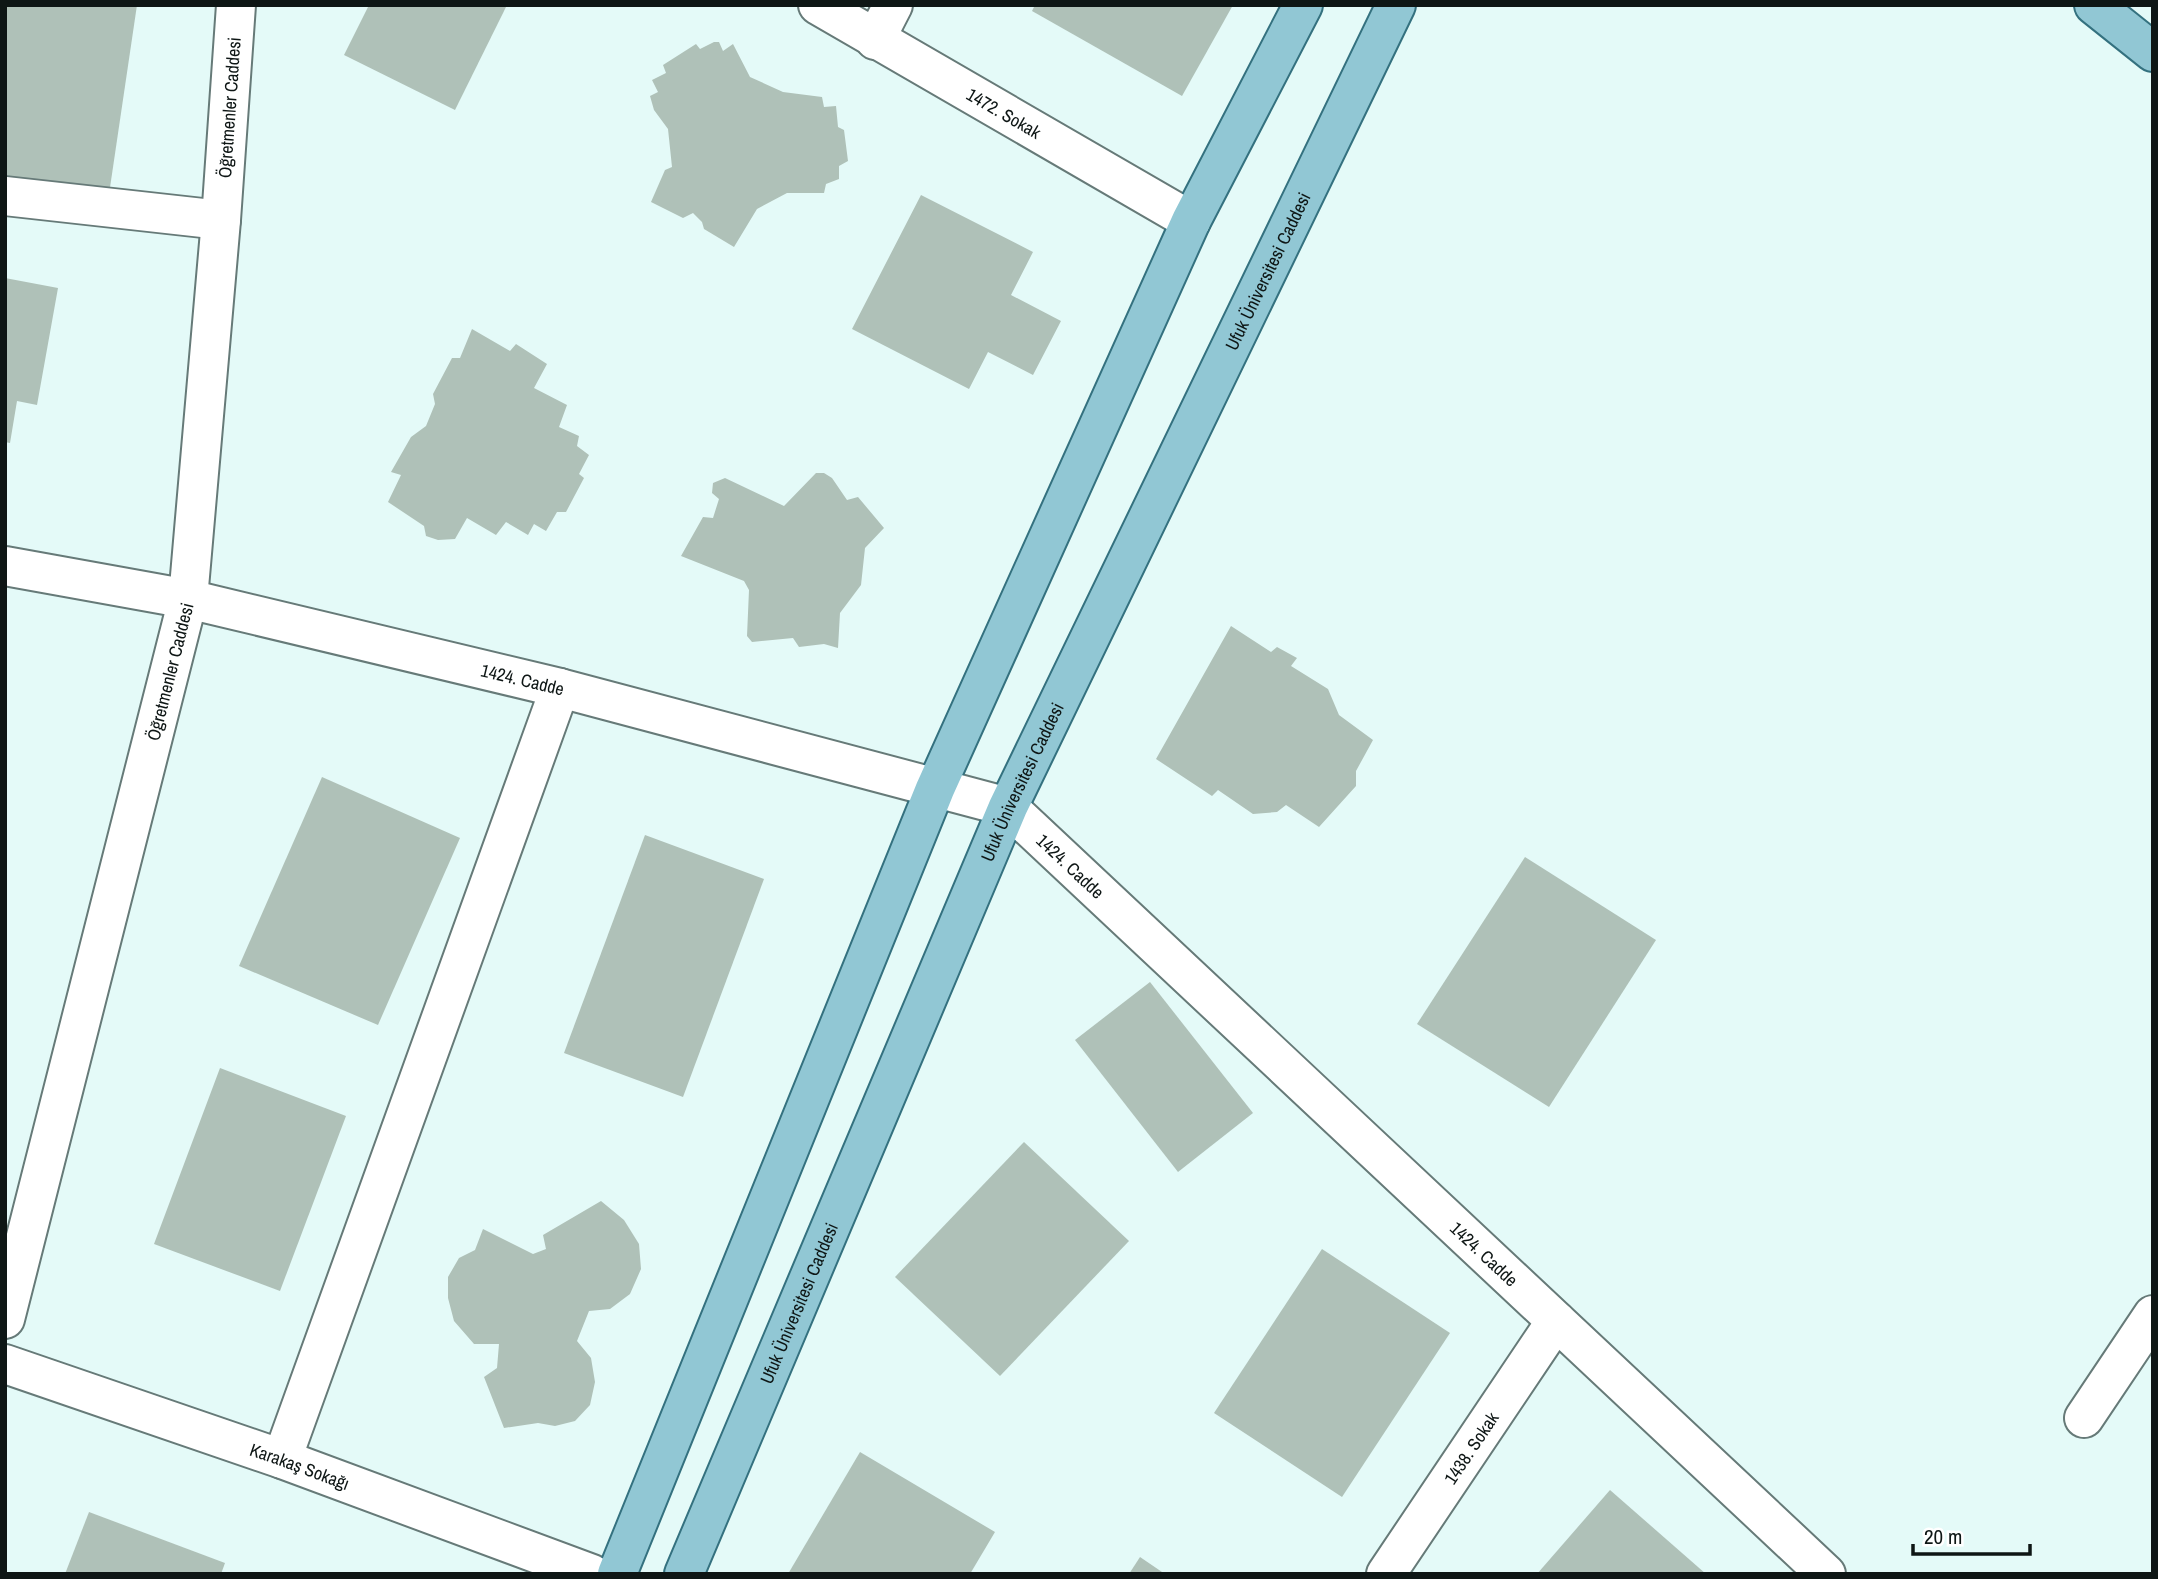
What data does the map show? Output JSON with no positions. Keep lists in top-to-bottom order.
{
  "streets": {
    "main road": ["Ufuk Üniversitesi Caddesi"],
    "street": [
      "Öğretmenler Caddesi",
      "1472. Sokak",
      "1424. Cadde",
      "1438. Sokak",
      "Karakaş Sokağı"
    ]
  },
  "crossings": [
    ["Öğretmenler Caddesi", "1424. Cadde"],
    ["Ufuk Üniversitesi Caddesi", "1424. Cadde"],
    ["1424. Cadde", "1438. Sokak"]
  ],
  "scale_bar": "20 m"
}
